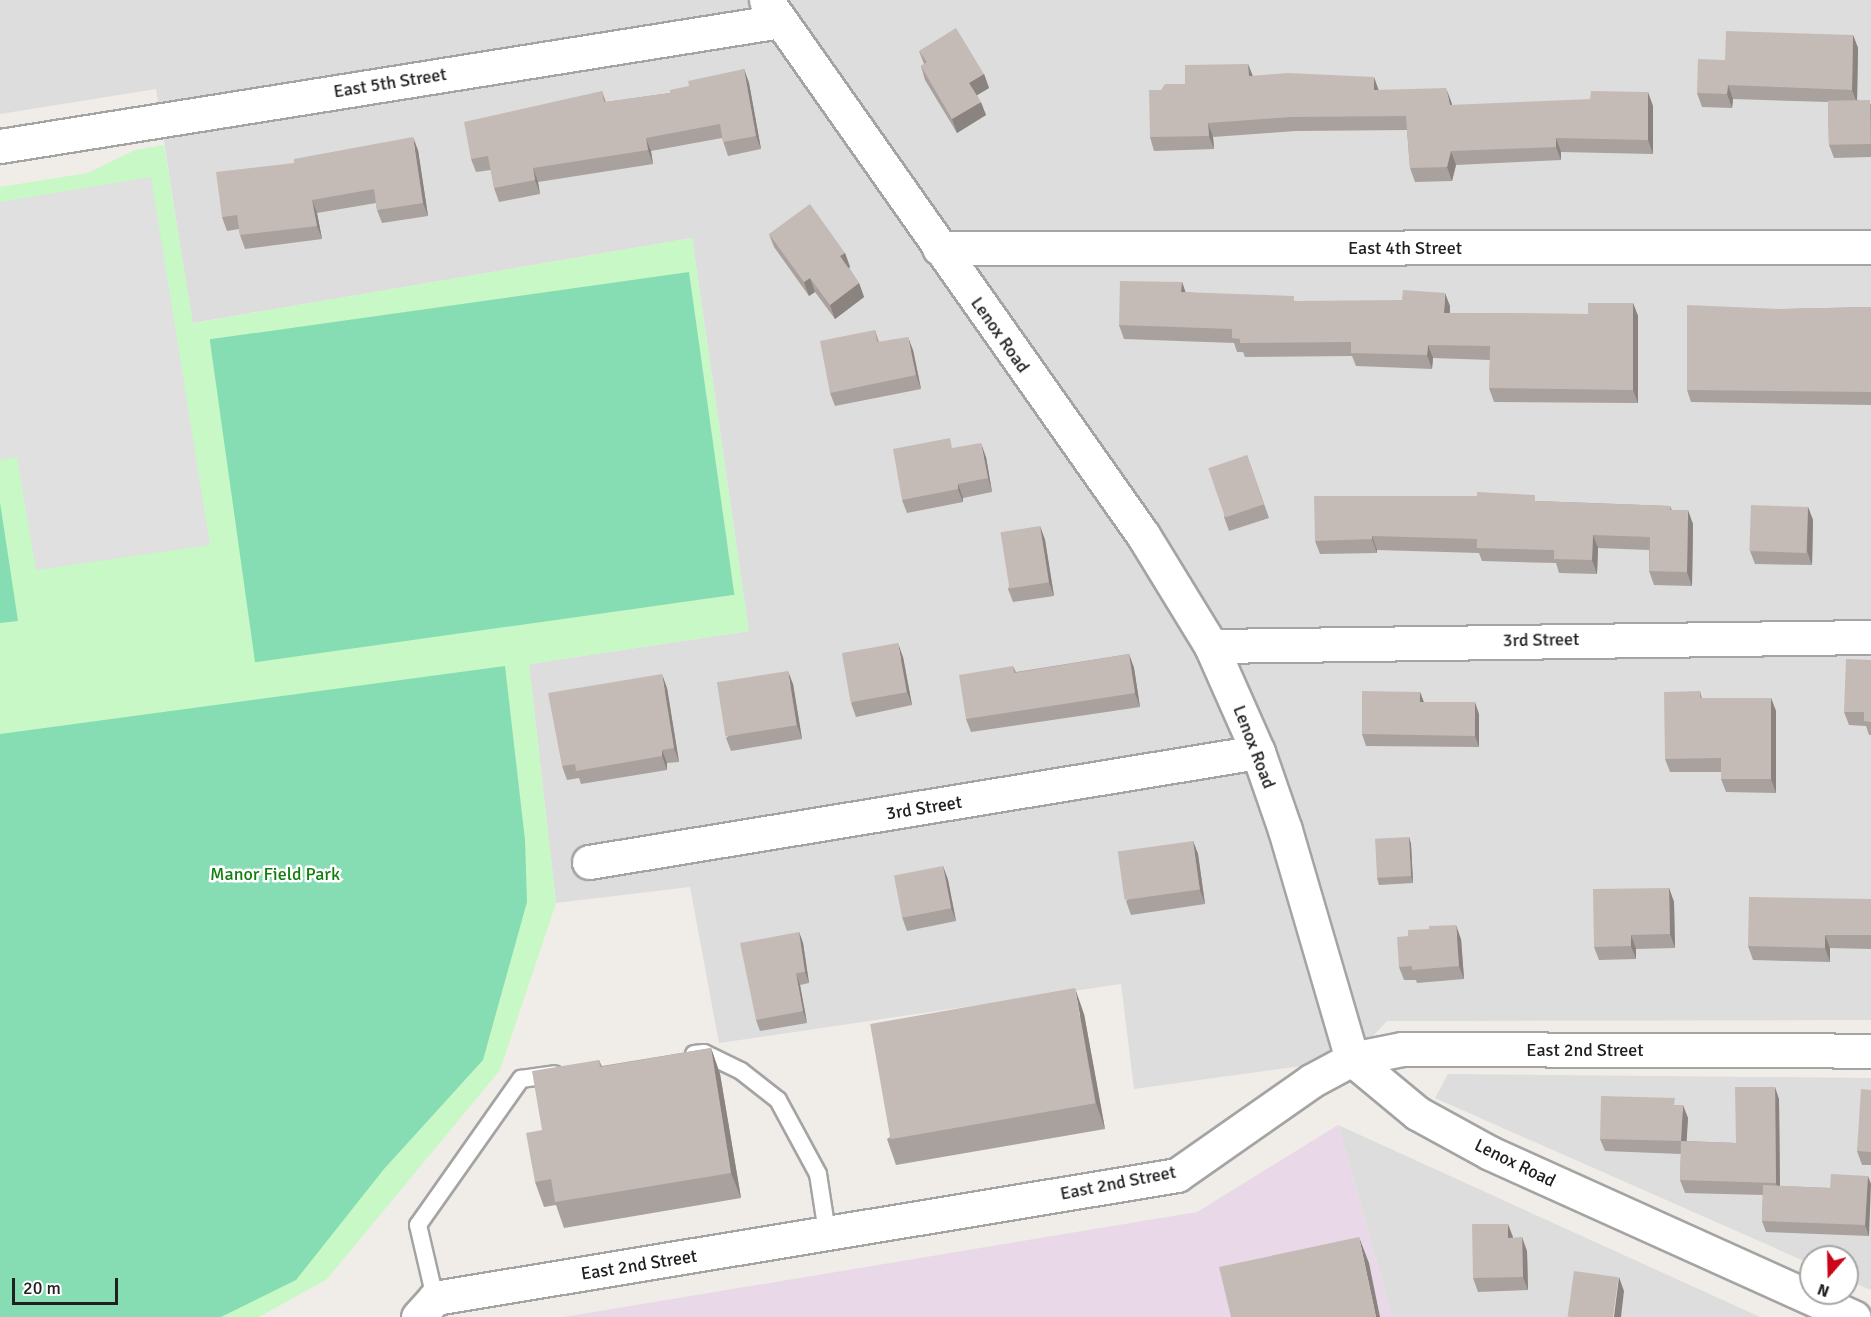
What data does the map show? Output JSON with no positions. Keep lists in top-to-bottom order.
{
  "streets": {
    "street": [
      "East 5th Street",
      "East 4th Street",
      "Lenox Road",
      "3rd Street",
      "East 2nd Street"
    ]
  },
  "crossings": [
    ["East 5th Street", "Lenox Road"],
    ["East 4th Street", "Lenox Road"],
    ["Lenox Road", "3rd Street"],
    ["Lenox Road", "East 2nd Street"]
  ],
  "parks": ["Manor Field Park"],
  "scale_bar": "20 m",
  "north": "bottom"
}
